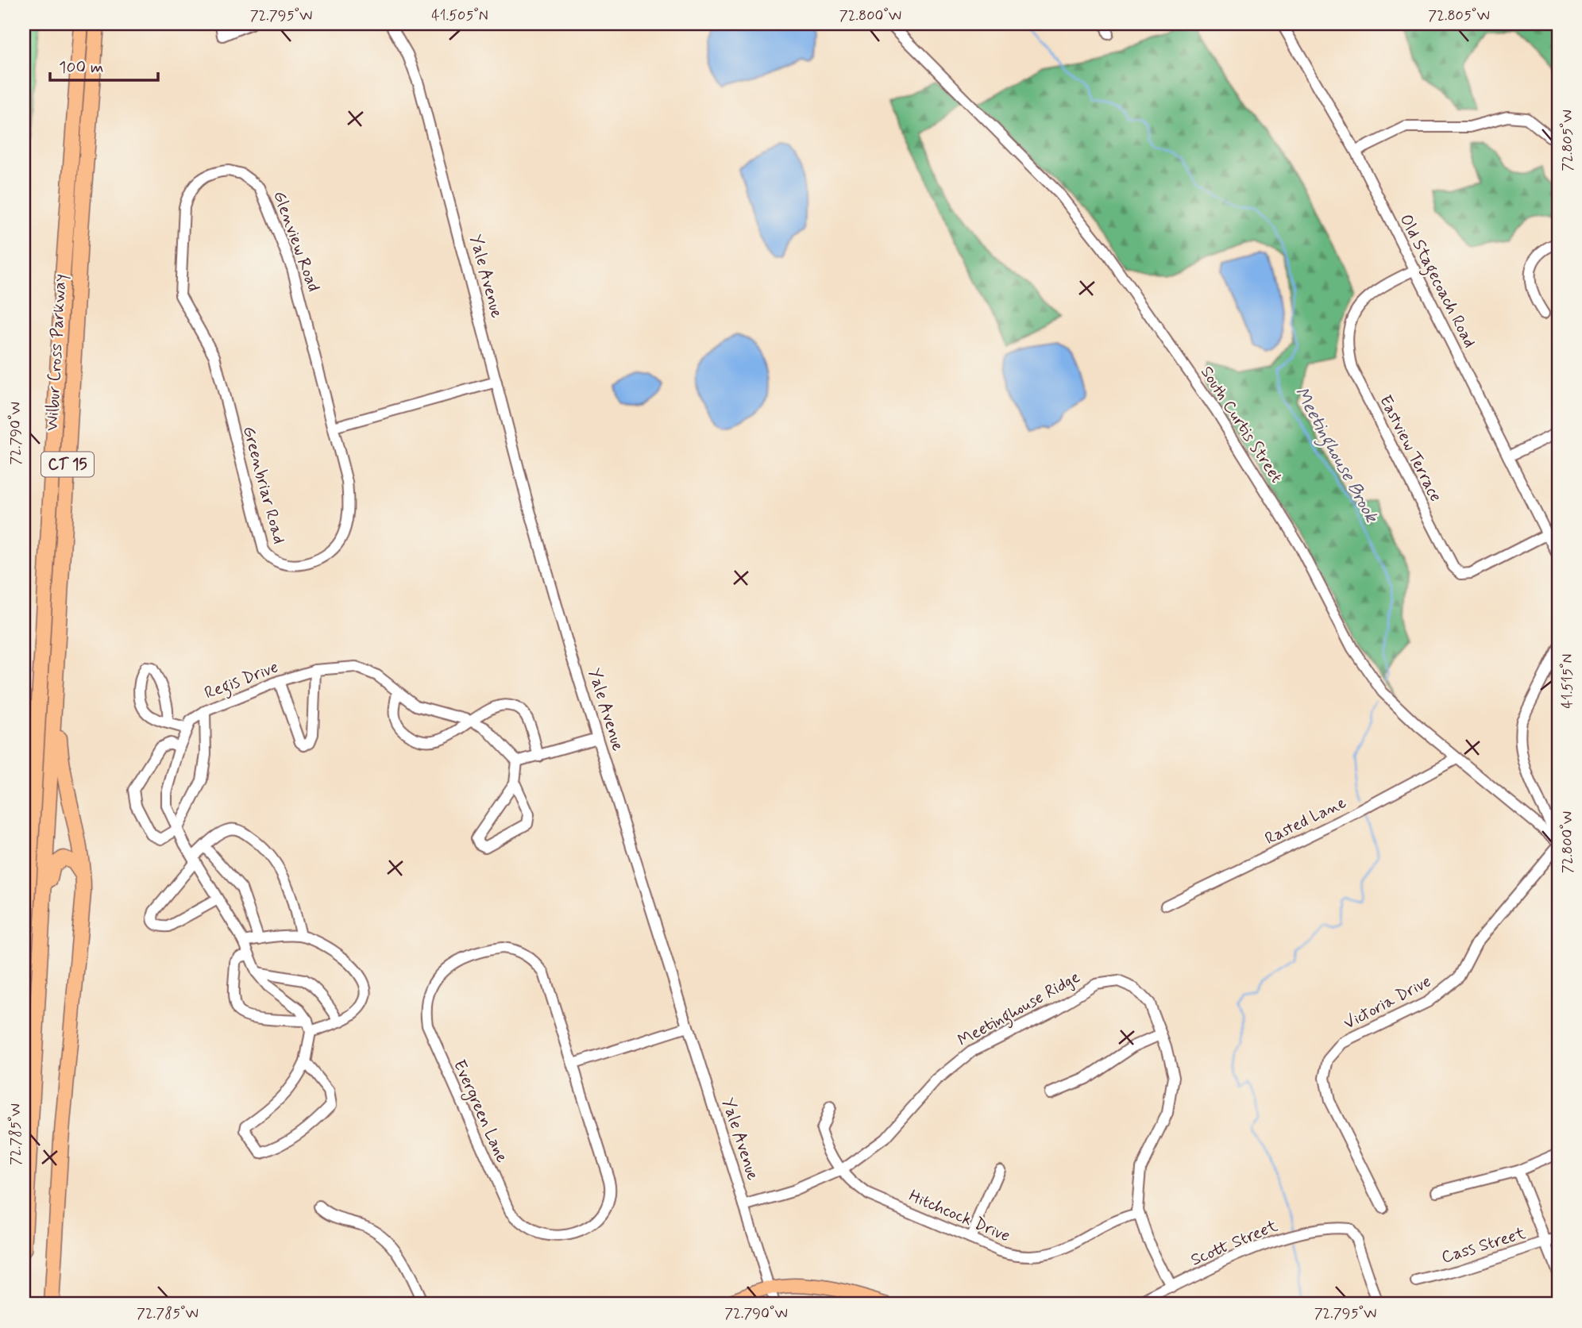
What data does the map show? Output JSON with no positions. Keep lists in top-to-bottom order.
{
  "streets": {
    "highway": ["Wilbur Cross Parkway", "CT 15"],
    "street": [
      "Glenview Road",
      "Yale Avenue",
      "Old Stagecoach Road",
      "South Curtis Street",
      "Eastview Terrace",
      "Greenbriar Road",
      "Regis Drive",
      "Rasted Lane",
      "Victoria Drive",
      "Meetinghouse Ridge",
      "Evergreen Lane",
      "Hitchcock Drive",
      "Scott Street",
      "Cass Street"
    ]
  },
  "crossings": [
    ["Glenview Road", "Greenbriar Road"],
    ["Yale Avenue", "Meetinghouse Ridge"],
    ["Old Stagecoach Road", "Eastview Terrace"],
    ["South Curtis Street", "Rasted Lane"],
    ["South Curtis Street", "Victoria Drive"],
    ["Meetinghouse Ridge", "Hitchcock Drive"],
    ["Meetinghouse Ridge", "Scott Street"]
  ],
  "water": ["Meetinghouse Brook"],
  "scale_bar": "100 m",
  "coordinates": [
    "72.795°W",
    "41.505°N",
    "72.800°W",
    "72.805°W",
    "72.790°W",
    "41.515°N",
    "72.785°W"
  ]
}
